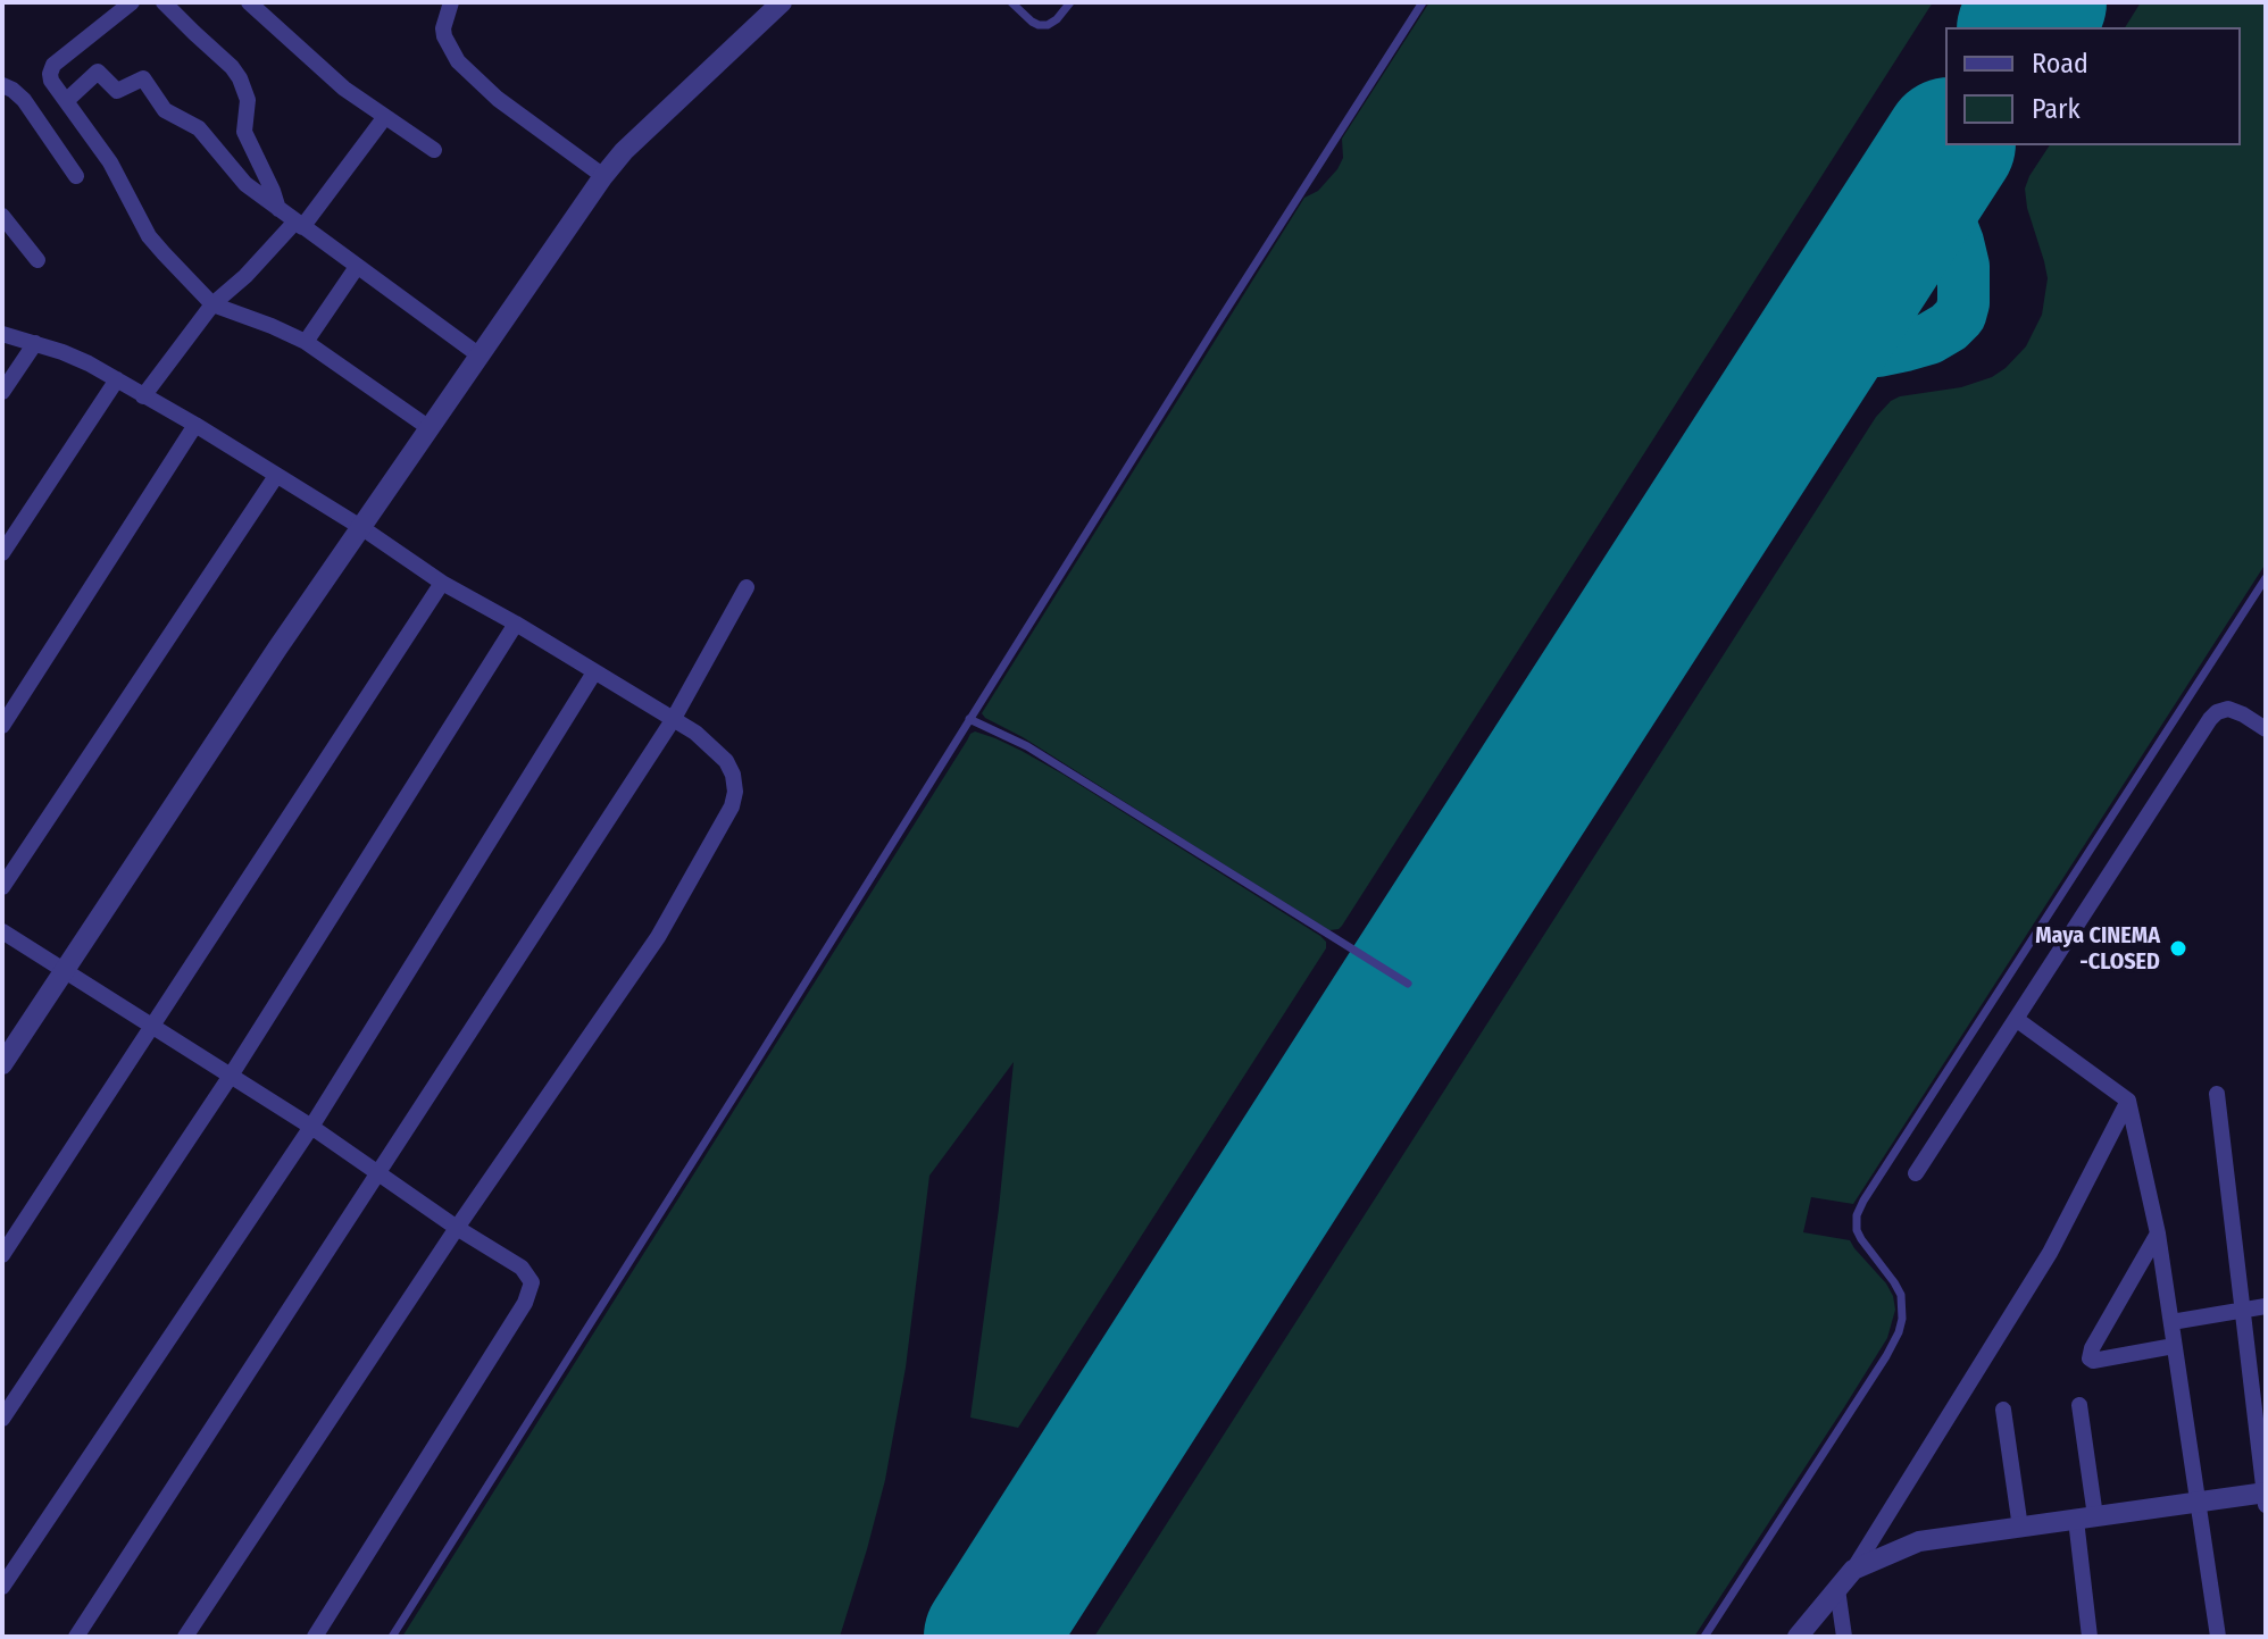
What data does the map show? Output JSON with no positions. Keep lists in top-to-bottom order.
{
  "places": ["Maya CINEMA -CLOSED"],
  "legend": ["Road", "Park"]
}
